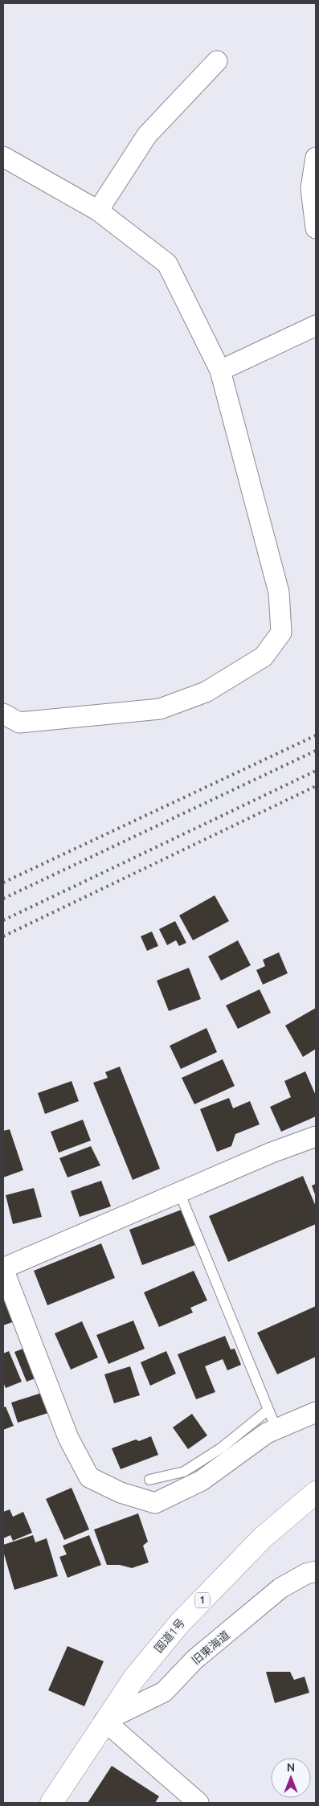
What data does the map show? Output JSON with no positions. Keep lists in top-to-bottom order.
{
  "streets": {
    "highway": ["1", "国道1号"],
    "street": ["旧東海道"]
  },
  "crossings": [
    ["国道1号", "旧東海道"]
  ],
  "north": "top"
}
